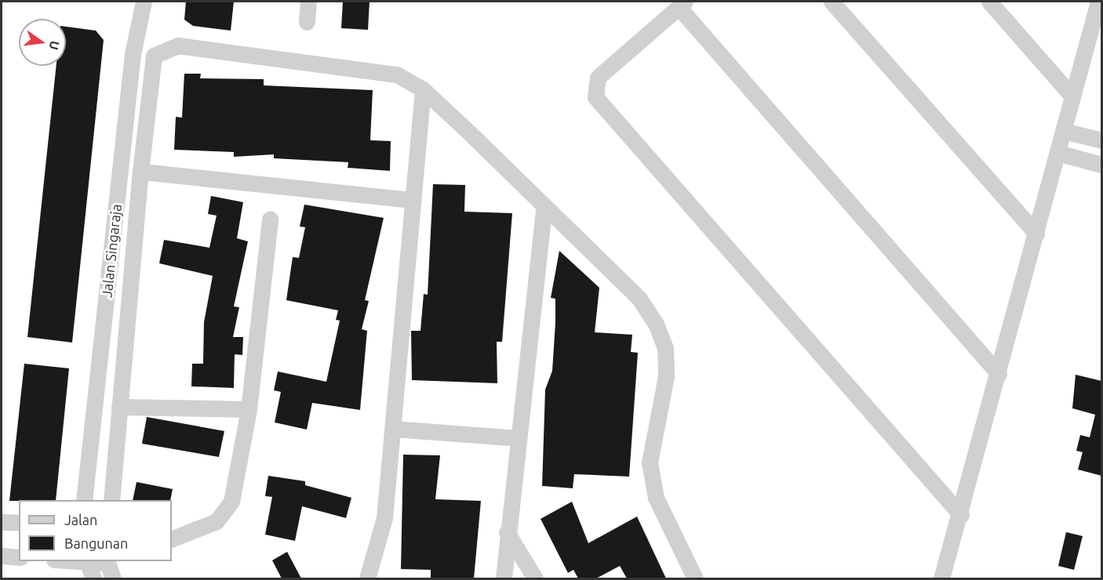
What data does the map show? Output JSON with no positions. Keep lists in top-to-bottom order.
{
  "streets": {
    "street": ["Jalan Singaraja"]
  },
  "legend": ["Jalan", "Bangunan"],
  "north": "right"
}
